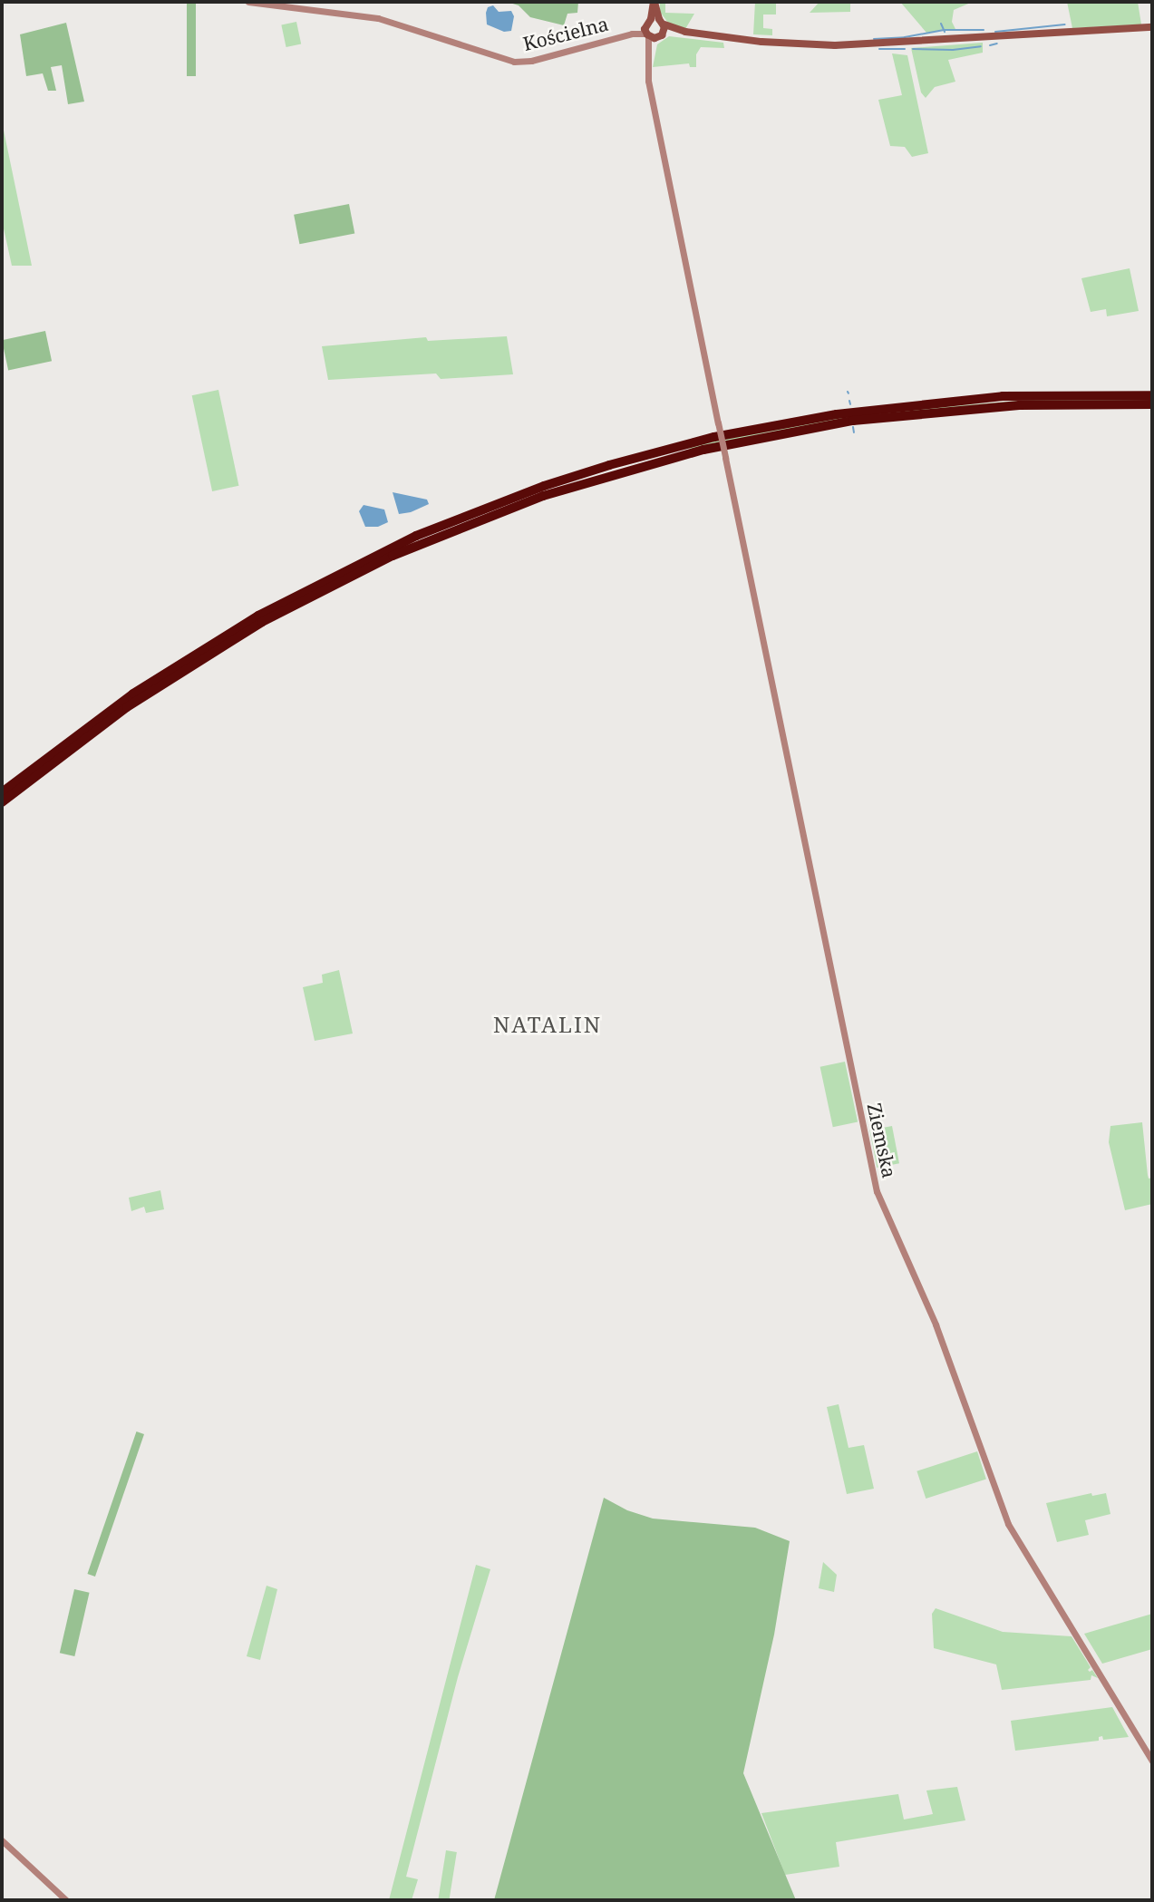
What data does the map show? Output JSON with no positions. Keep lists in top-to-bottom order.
{
  "streets": {
    "street": ["Kościelna", "Ziemska"]
  },
  "crossings": [
    ["Kościelna", "Ziemska"]
  ],
  "districts": ["NATALIN"]
}
